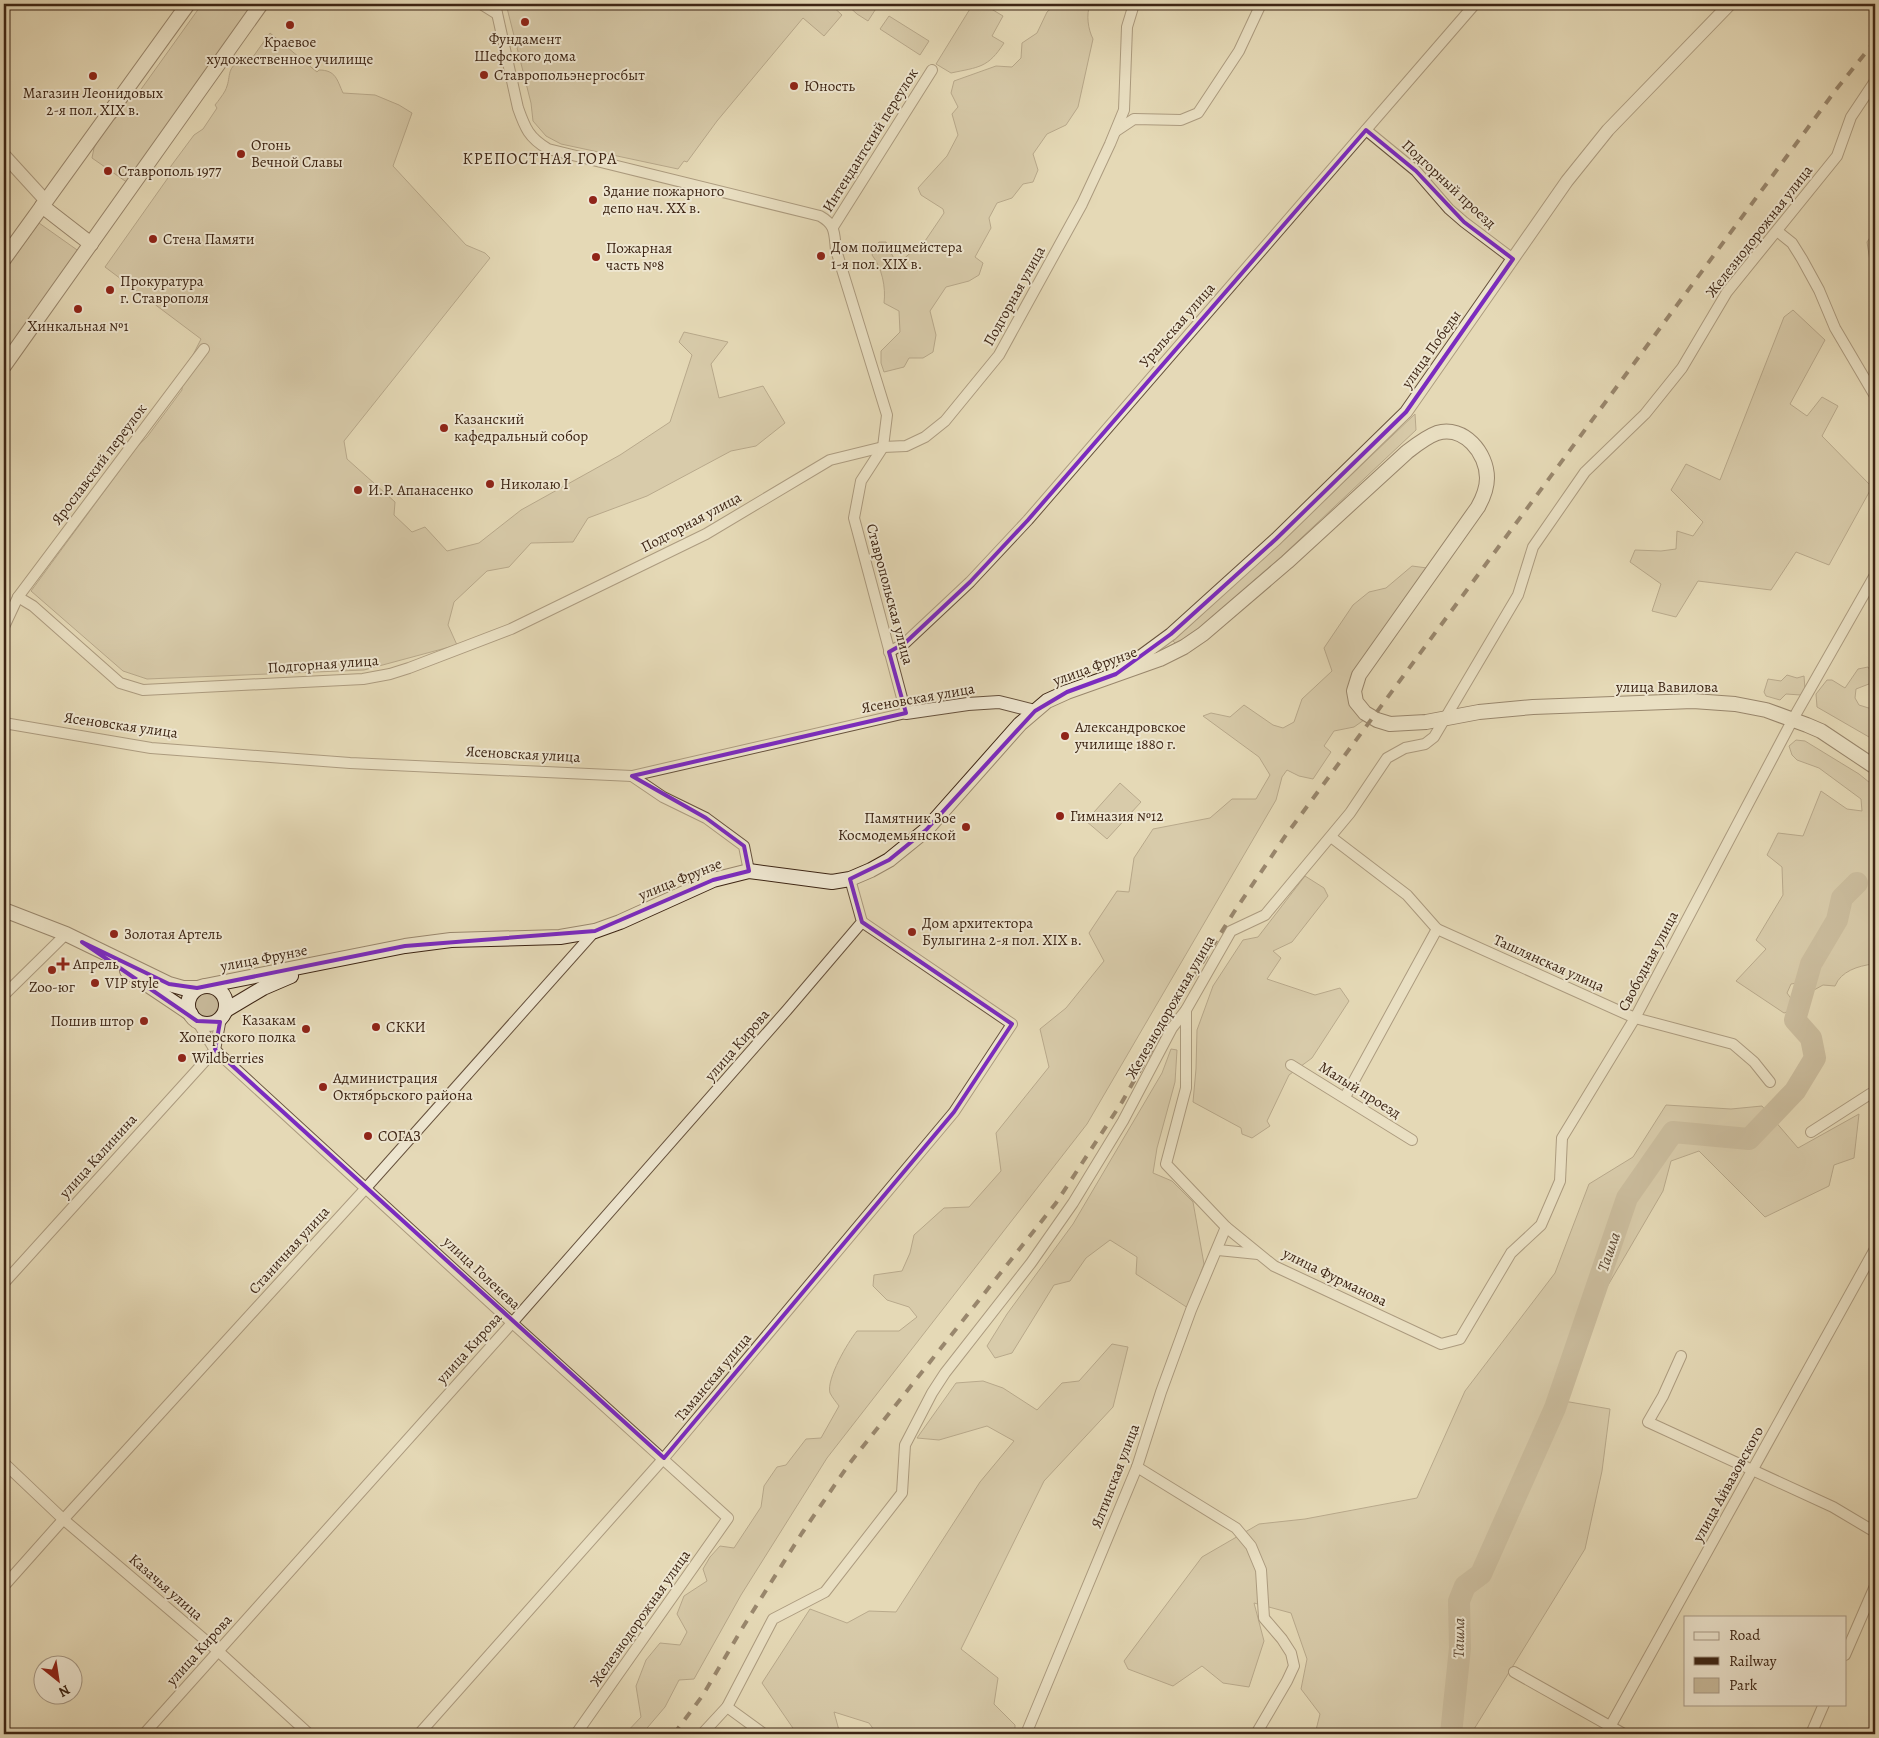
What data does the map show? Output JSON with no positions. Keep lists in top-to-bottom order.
{
  "streets": {
    "main road": ["улица Фрунзе", "улица Вавилова", "улица Голенева"],
    "street": [
      "Интендантский переулок",
      "Подгорный проезд",
      "Железнодорожная улица",
      "Подгорная улица",
      "Уральская улица",
      "улица Победы",
      "Ярославский переулок",
      "Ставропольская улица",
      "Ясеновская улица",
      "Свободная улица",
      "Ташлянская улица",
      "улица Кирова",
      "Малый проезд",
      "улица Калинина",
      "Станичная улица",
      "улица Фурманова",
      "Таманская улица",
      "Ялтинская улица",
      "улица Айвазовского",
      "Казачья улица"
    ]
  },
  "crossings": [
    ["Интендантский переулок", "Ставропольская улица"],
    ["Подгорный проезд", "Уральская улица"],
    ["Подгорный проезд", "улица Победы"],
    ["Железнодорожная улица", "улица Фрунзе"],
    ["Железнодорожная улица", "улица Вавилова"],
    ["Железнодорожная улица", "Ташлянская улица"],
    ["Железнодорожная улица", "улица Голенева"],
    ["Железнодорожная улица", "улица Фурманова"],
    ["Подгорная улица", "Ярославский переулок"],
    ["Подгорная улица", "Ставропольская улица"],
    ["Уральская улица", "Ставропольская улица"],
    ["улица Победы", "улица Фрунзе"],
    ["Ставропольская улица", "Ясеновская улица"],
    ["улица Фрунзе", "улица Вавилова"],
    ["улица Фрунзе", "Ясеновская улица"],
    ["улица Фрунзе", "Станичная улица"],
    ["улица Фрунзе", "улица Голенева"],
    ["улица Вавилова", "Свободная улица"],
    ["Свободная улица", "Ташлянская улица"],
    ["Свободная улица", "улица Фурманова"],
    ["улица Кирова", "улица Голенева"],
    ["улица Кирова", "Таманская улица"],
    ["улица Кирова", "Казачья улица"],
    ["улица Калинина", "улица Голенева"],
    ["Станичная улица", "улица Голенева"],
    ["Станичная улица", "Казачья улица"],
    ["улица Голенева", "Таманская улица"],
    ["улица Фурманова", "Ялтинская улица"]
  ],
  "districts": ["КРЕПОСТНАЯ ГОРА"],
  "water": ["Ташла"],
  "places": {
    "other": [
      "Фундамент Шефского дома",
      "Краевое художественное училище",
      "Ставропольэнергосбыт",
      "Магазин Леонидовых 2-я пол. XIX в.",
      "Юность",
      "Огонь Вечной Славы",
      "Ставрополь 1977",
      "Здание пожарного депо нач. ХХ в.",
      "Стена Памяти",
      "Дом полицмейстера 1-я пол. XIX в.",
      "Пожарная часть №8",
      "Прокуратура г. Ставрополя",
      "Хинкальная №1",
      "Казанский кафедральный собор",
      "Николаю I",
      "И.Р. Апанасенко",
      "Александровское училище 1880 г.",
      "Гимназия №12",
      "Памятник Зое Космодемьянской",
      "Дом архитектора Булыгина 2-я пол. XIX в.",
      "Золотая Артель",
      "Zoo-юг",
      "VIP style",
      "Пошив штор",
      "СККИ",
      "Казакам Хоперского полка",
      "Wildberries",
      "Администрация Октябрьского района",
      "СОГАЗ"
    ],
    "health": ["Апрель"]
  },
  "legend": ["Road", "Railway", "Park"],
  "north": "bottom right"
}
